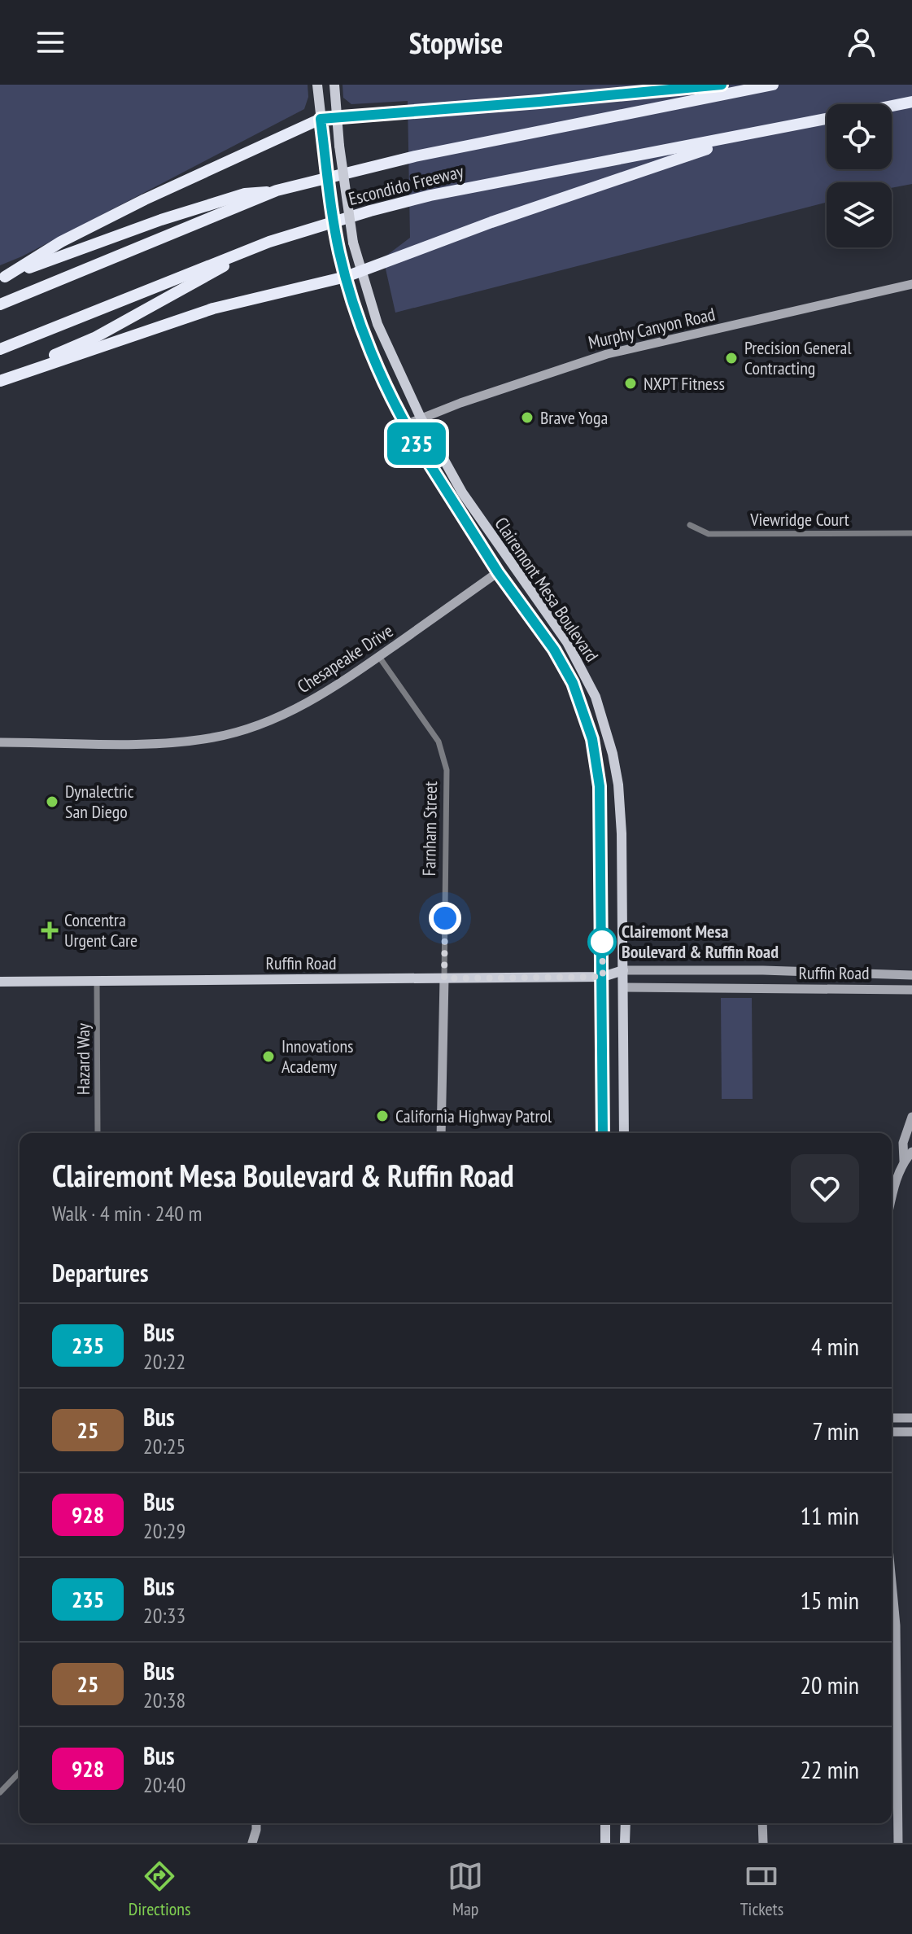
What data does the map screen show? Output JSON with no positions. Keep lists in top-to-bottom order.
{
  "streets": {
    "highway": ["Escondido Freeway"],
    "main road": [
      "Murphy Canyon Road",
      "Clairemont Mesa Boulevard",
      "Chesapeake Drive",
      "Farnham Street",
      "Ruffin Road"
    ],
    "street": ["Viewridge Court", "Hazard Way"]
  },
  "crossings": [
    ["Murphy Canyon Road", "Clairemont Mesa Boulevard"],
    ["Clairemont Mesa Boulevard", "Chesapeake Drive"],
    ["Clairemont Mesa Boulevard", "Ruffin Road"],
    ["Chesapeake Drive", "Farnham Street"],
    ["Farnham Street", "Ruffin Road"],
    ["Ruffin Road", "Hazard Way"]
  ],
  "places": {
    "other": [
      "Precision General Contracting",
      "NXPT Fitness",
      "Brave Yoga",
      "Dynalectric San Diego",
      "Clairemont Mesa Boulevard & Ruffin Road",
      "Innovations Academy",
      "California Highway Patrol"
    ],
    "health": ["Concentra Urgent Care"]
  },
  "lines": ["bus line 235"],
  "page": {
    "header": "Stopwise",
    "on_map": "235",
    "heading": [
      ["Clairemont Mesa Boulevard & Ruffin Road", "Walk · 4 min · 240 m"],
      "Departures"
    ],
    "list": [
      {
        "mark": "235",
        "name": "Bus",
        "note": "20:22",
        "value": "4 min"
      },
      {
        "mark": "25",
        "name": "Bus",
        "note": "20:25",
        "value": "7 min"
      },
      {
        "mark": "928",
        "name": "Bus",
        "note": "20:29",
        "value": "11 min"
      },
      {
        "mark": "235",
        "name": "Bus",
        "note": "20:33",
        "value": "15 min"
      },
      {
        "mark": "25",
        "name": "Bus",
        "note": "20:38",
        "value": "20 min"
      },
      {
        "mark": "928",
        "name": "Bus",
        "note": "20:40",
        "value": "22 min"
      }
    ],
    "tabs": ["Directions", "Map", "Tickets"]
  }
}
